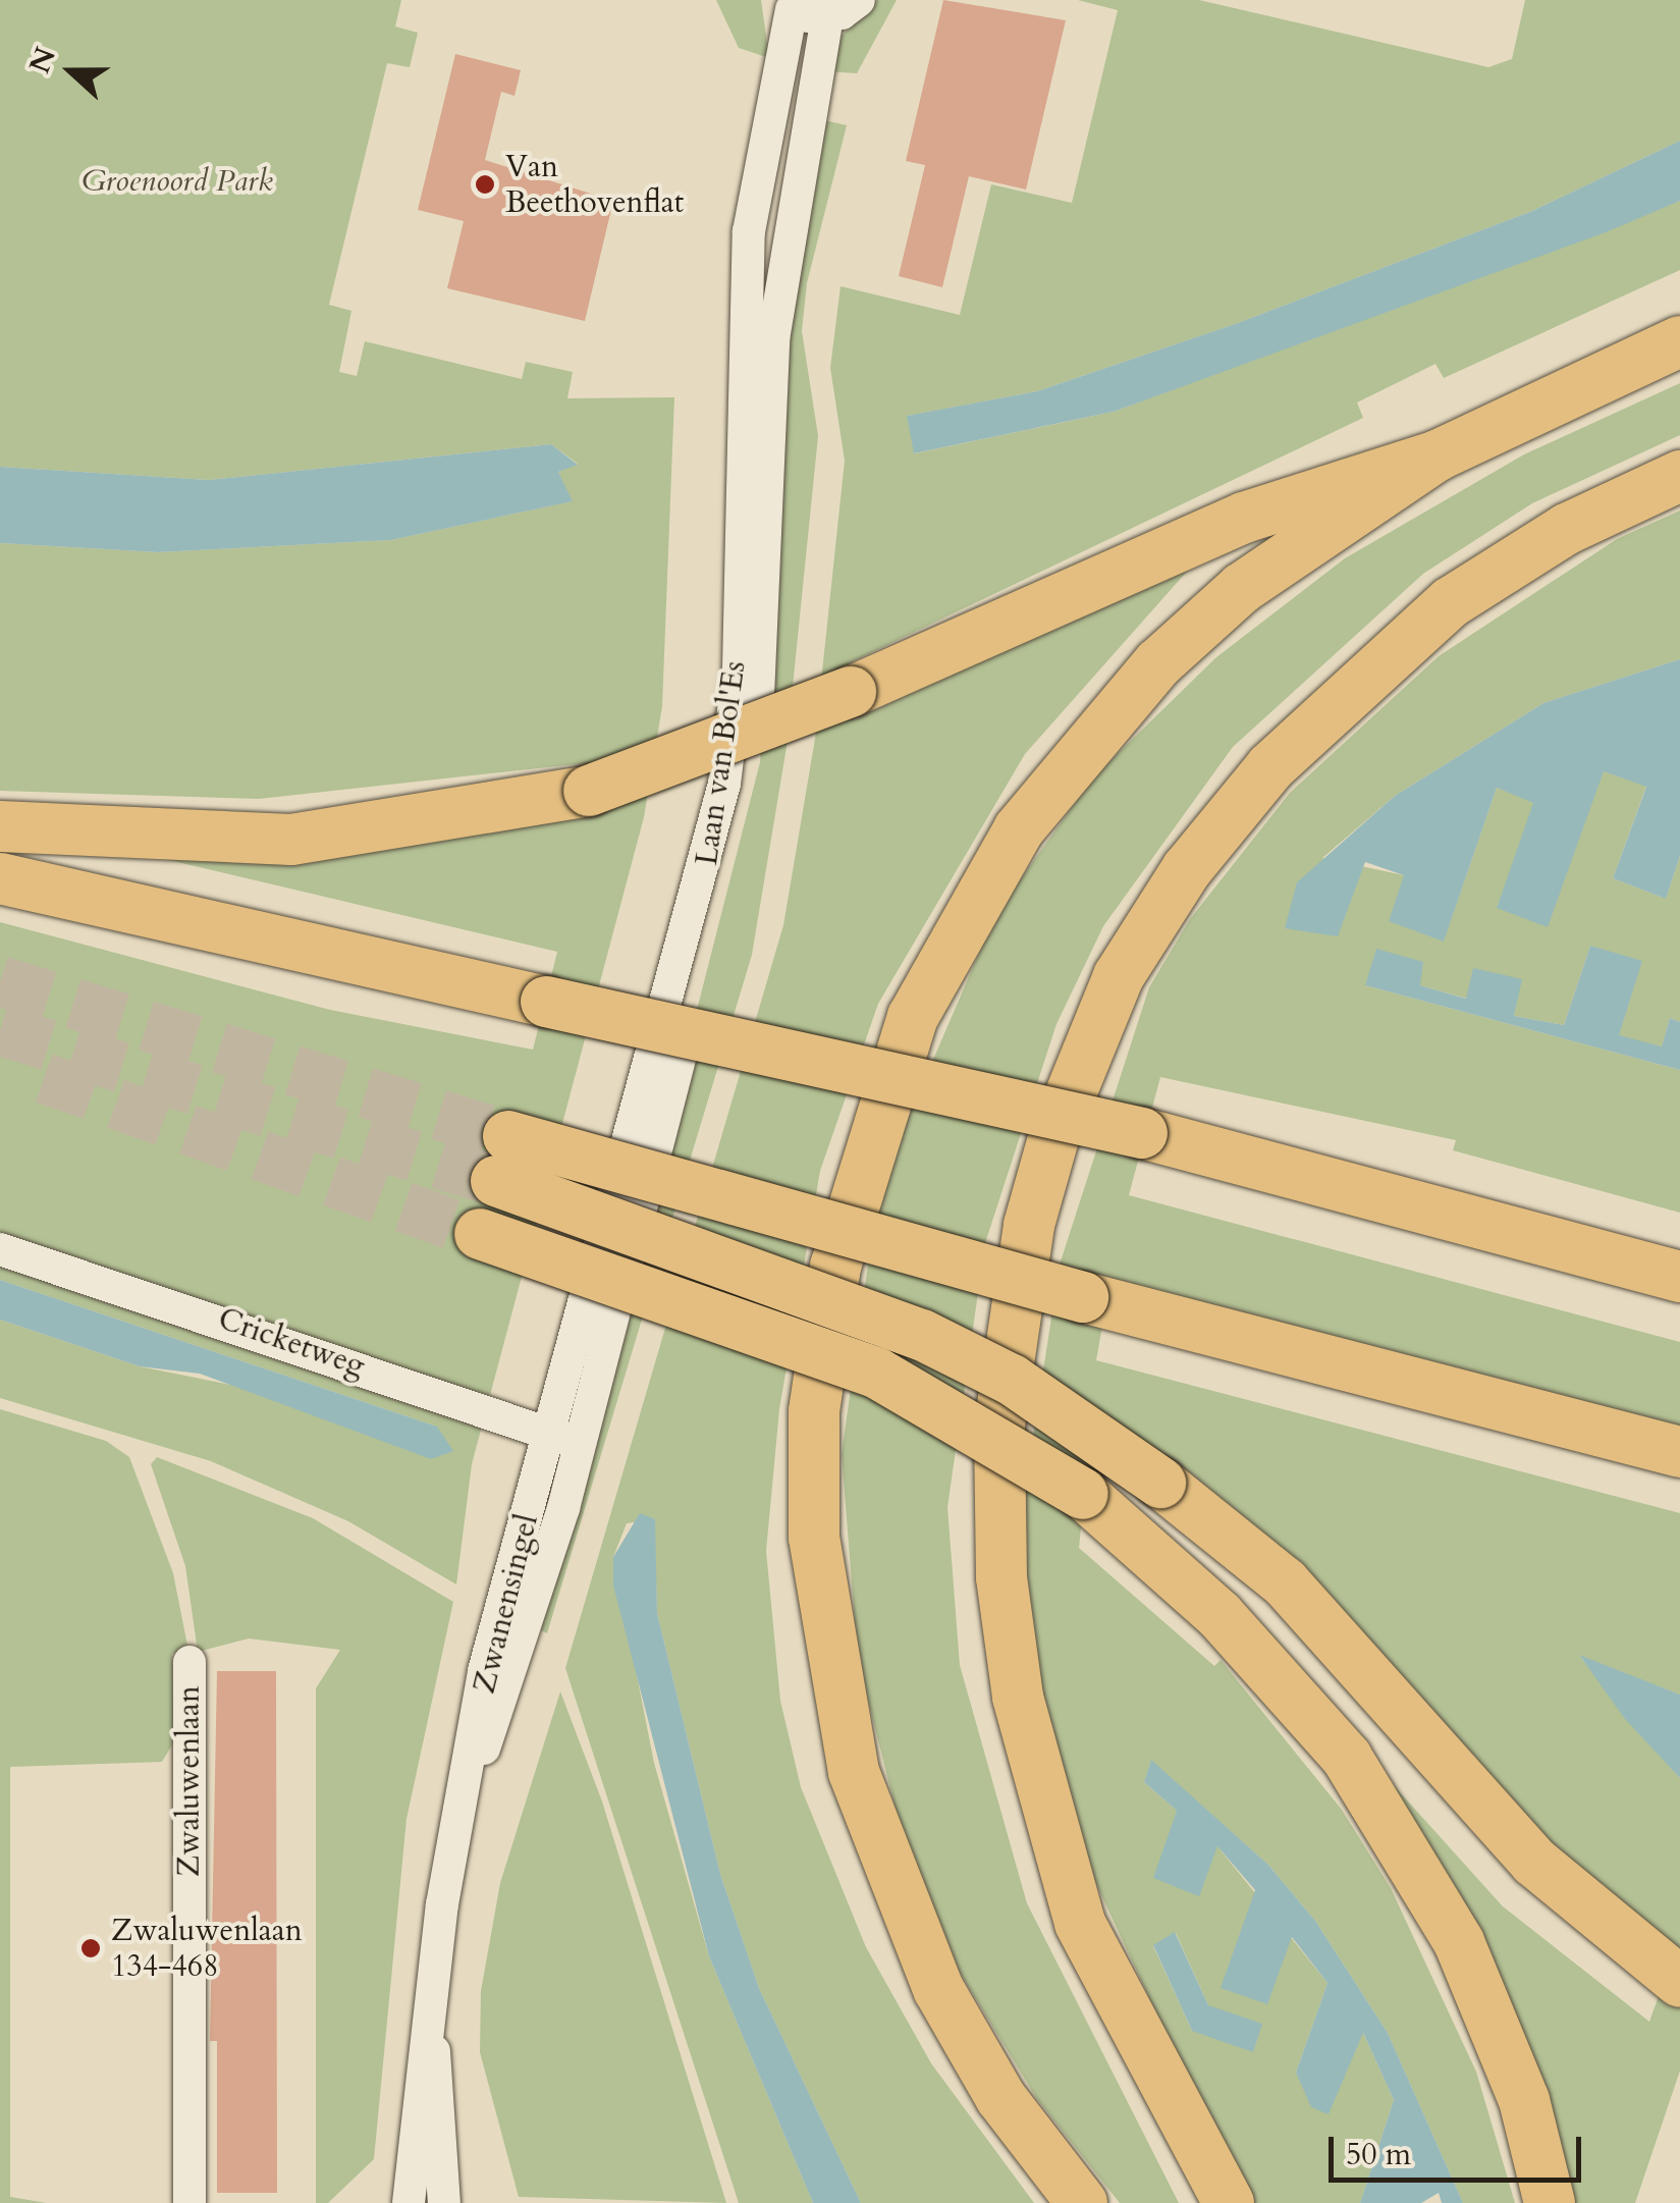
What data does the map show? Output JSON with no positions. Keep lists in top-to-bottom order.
{
  "streets": {
    "street": [
      "Laan van Bol'Es",
      "Cricketweg",
      "Zwanensingel",
      "Zwaluwenlaan"
    ]
  },
  "crossings": [
    ["Laan van Bol'Es", "Cricketweg"],
    ["Laan van Bol'Es", "Zwanensingel"]
  ],
  "parks": ["Groenoord Park"],
  "places": ["Van Beethovenflat", "Zwaluwenlaan 134-468"],
  "scale_bar": "50 m",
  "north": "left"
}
